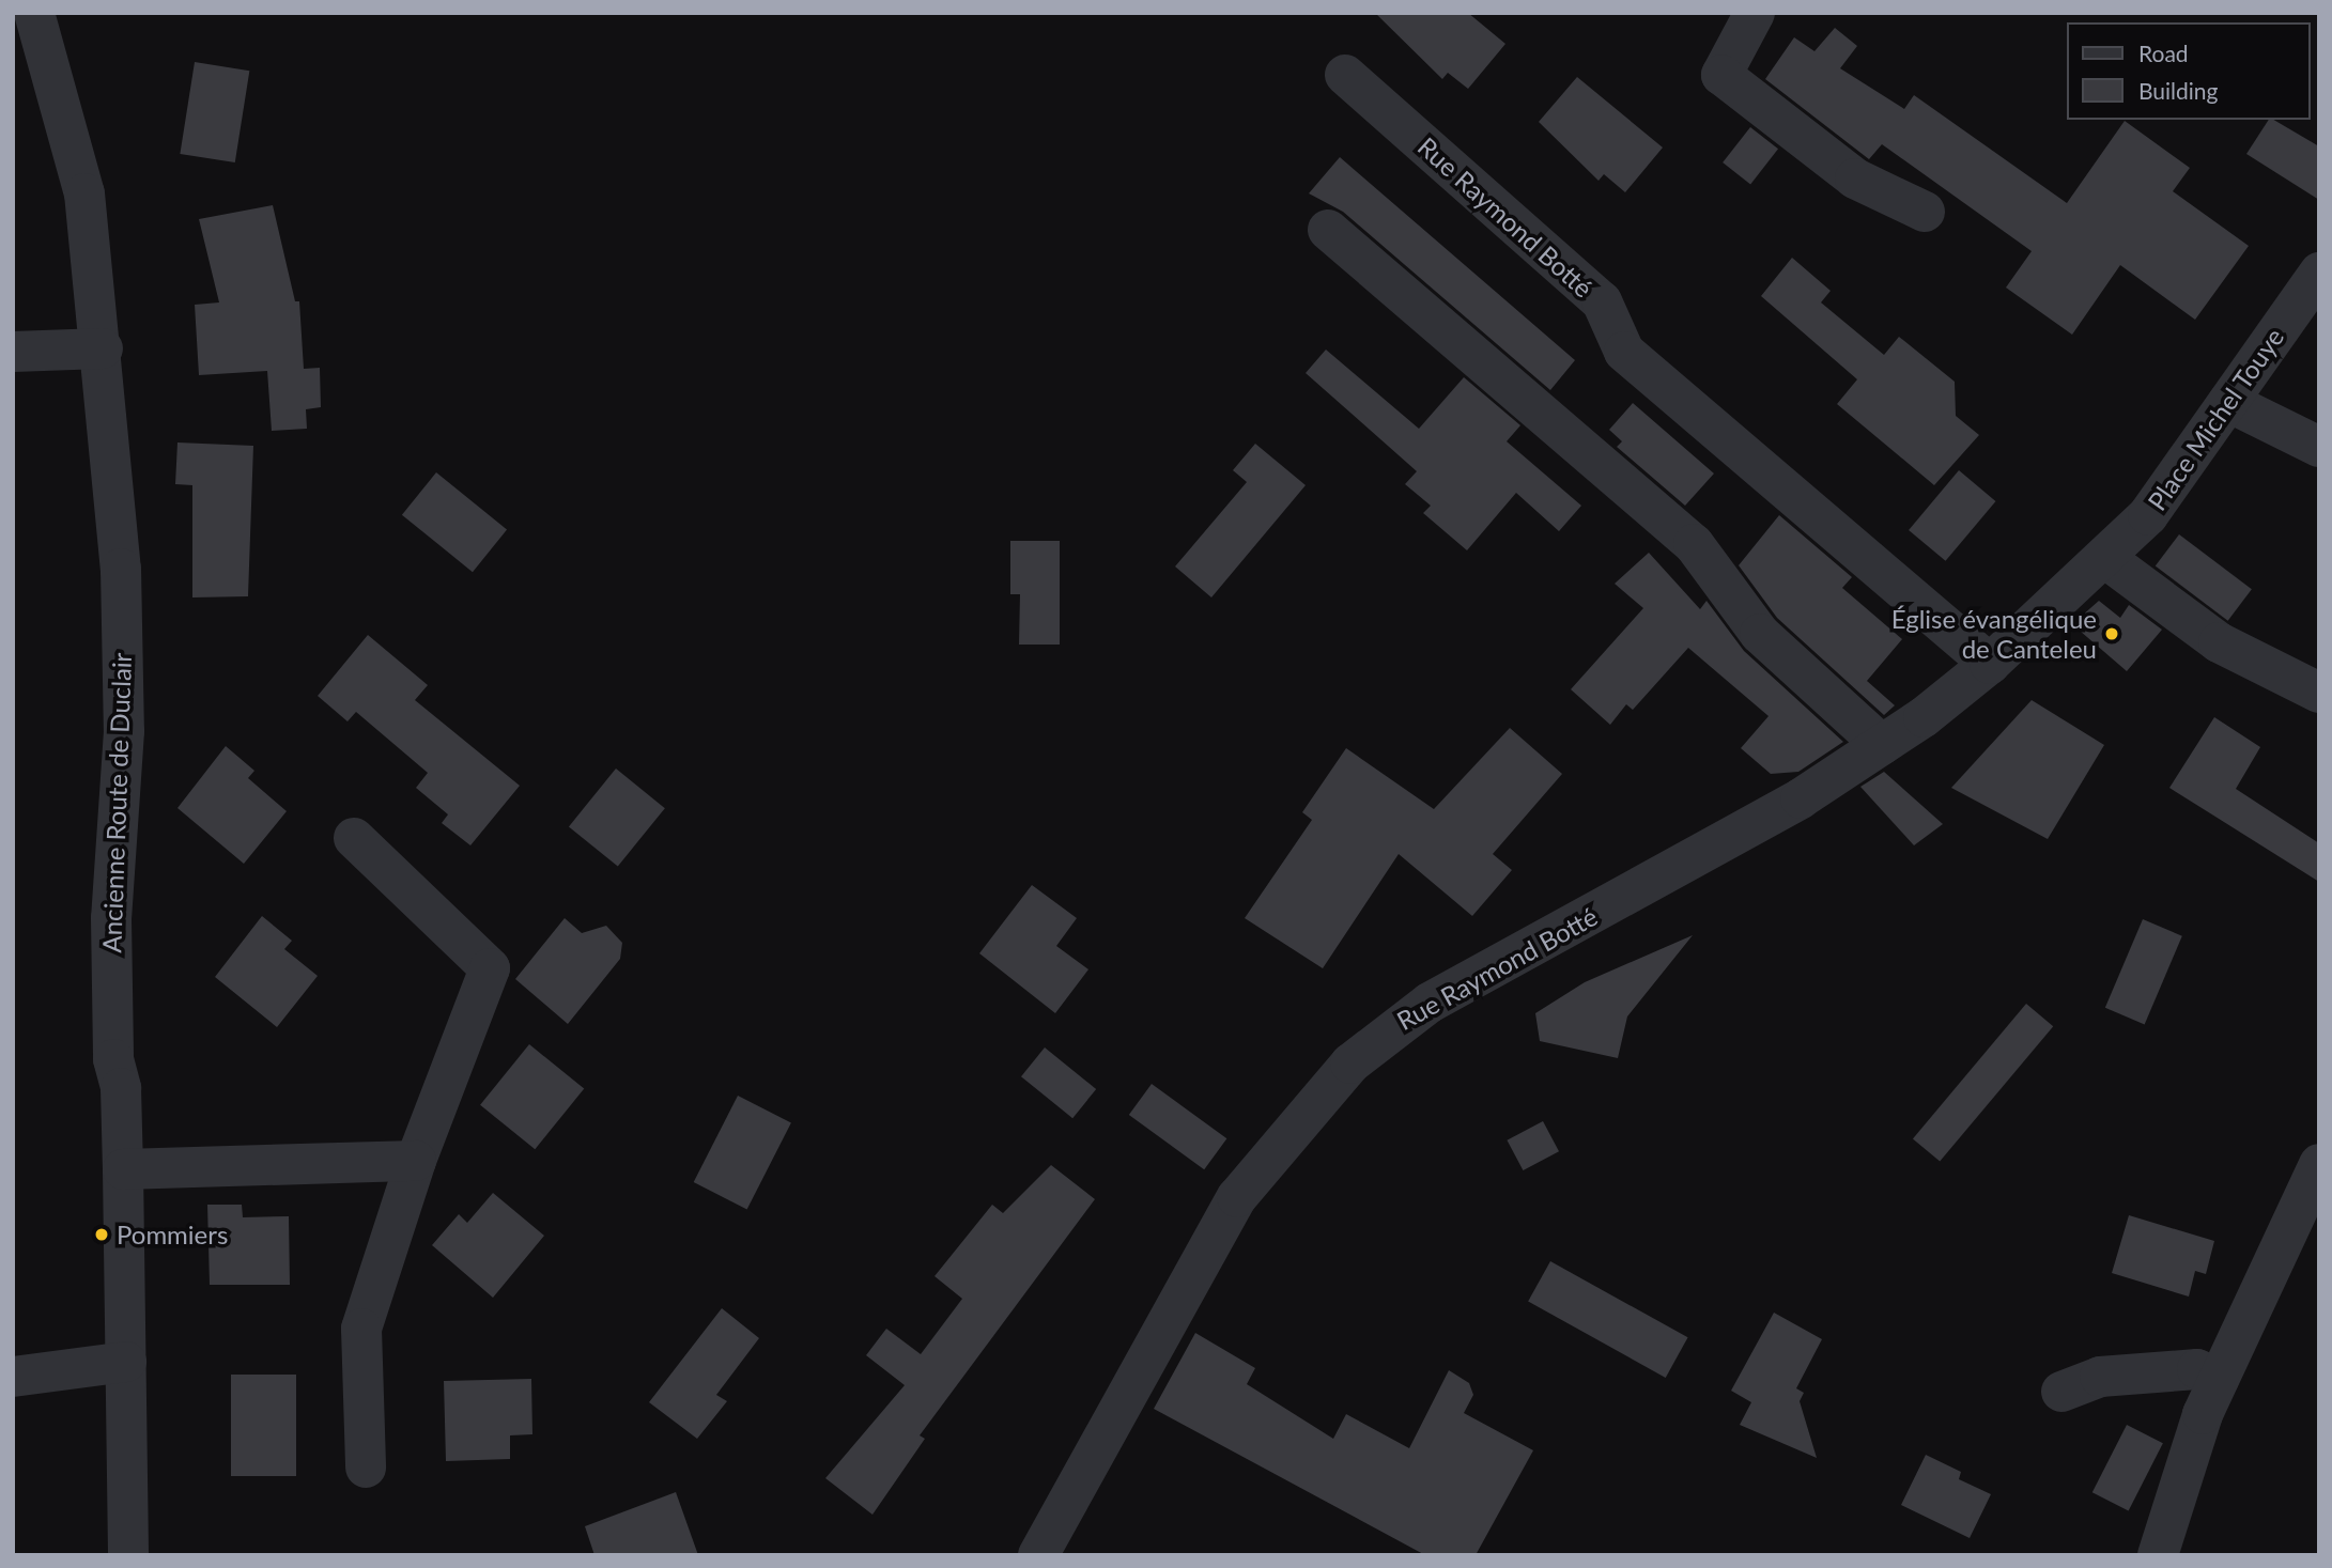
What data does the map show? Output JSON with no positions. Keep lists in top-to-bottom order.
{
  "streets": {
    "street": ["Rue Raymond Botté", "Place Michel Touye", "Ancienne Route de Duclair"]
  },
  "crossings": [
    ["Rue Raymond Botté", "Place Michel Touye"]
  ],
  "places": ["Église évangélique de Canteleu", "Pommiers"],
  "legend": ["Road", "Building"]
}
